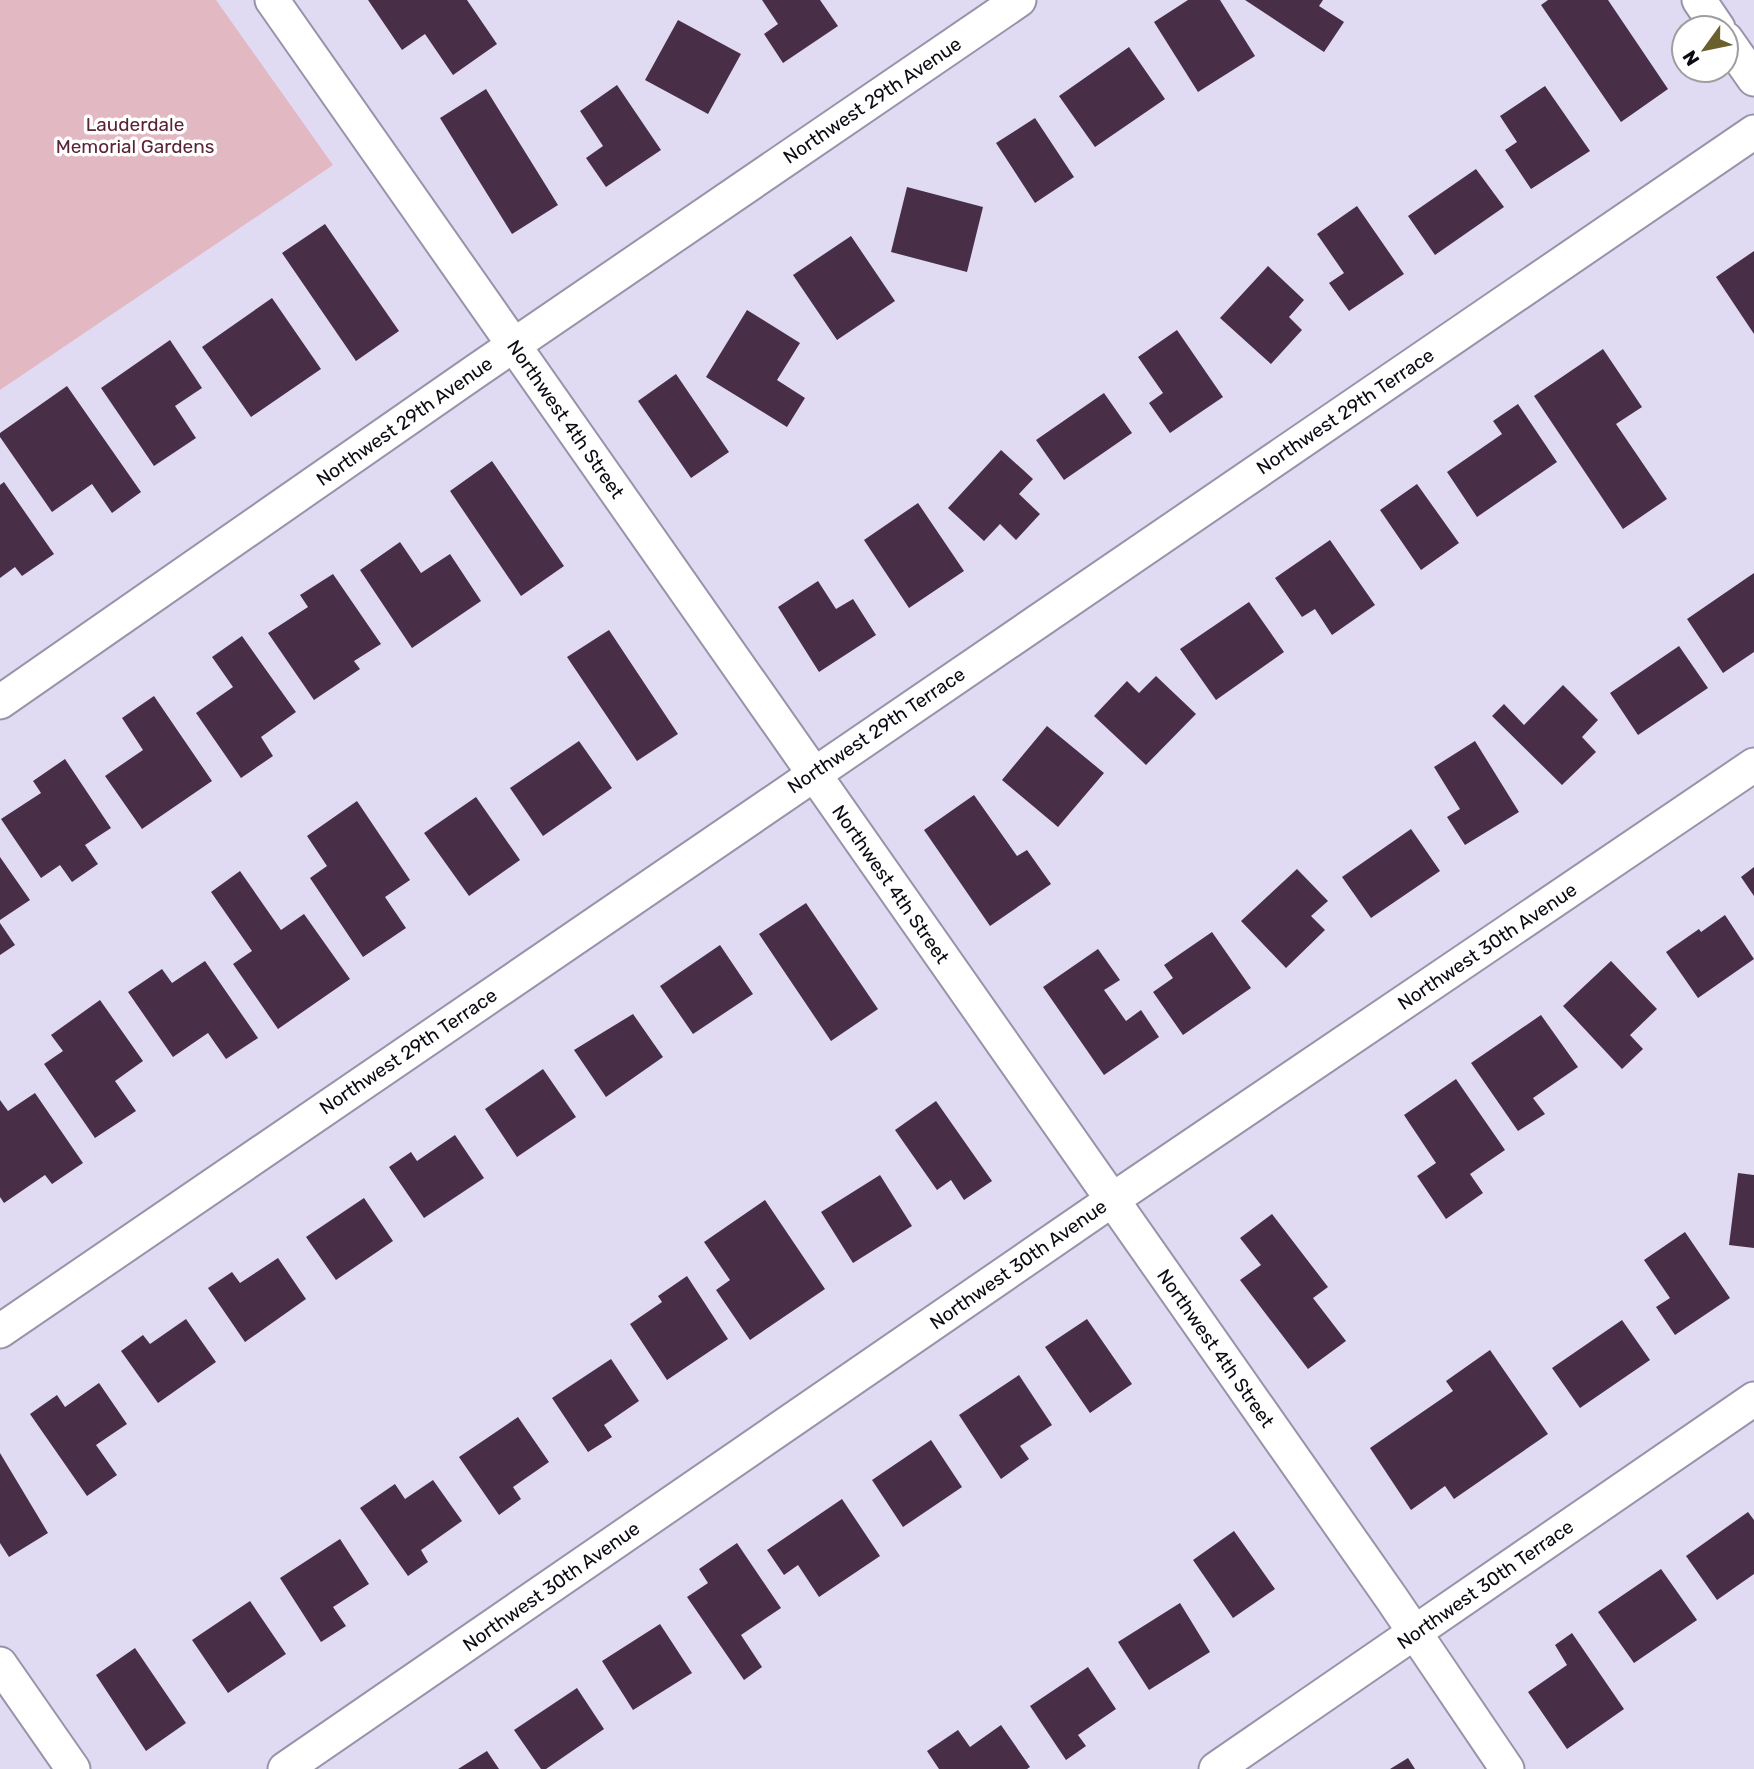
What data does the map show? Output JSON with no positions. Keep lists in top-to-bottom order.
{
  "streets": {
    "street": [
      "Northwest 29th Avenue",
      "Northwest 29th Terrace",
      "Northwest 4th Street",
      "Northwest 30th Avenue",
      "Northwest 30th Terrace"
    ]
  },
  "crossings": [
    ["Northwest 29th Avenue", "Northwest 4th Street"],
    ["Northwest 29th Terrace", "Northwest 4th Street"],
    ["Northwest 4th Street", "Northwest 30th Avenue"],
    ["Northwest 4th Street", "Northwest 30th Terrace"]
  ],
  "parks": ["Lauderdale Memorial Gardens"],
  "north": "bottom left"
}
